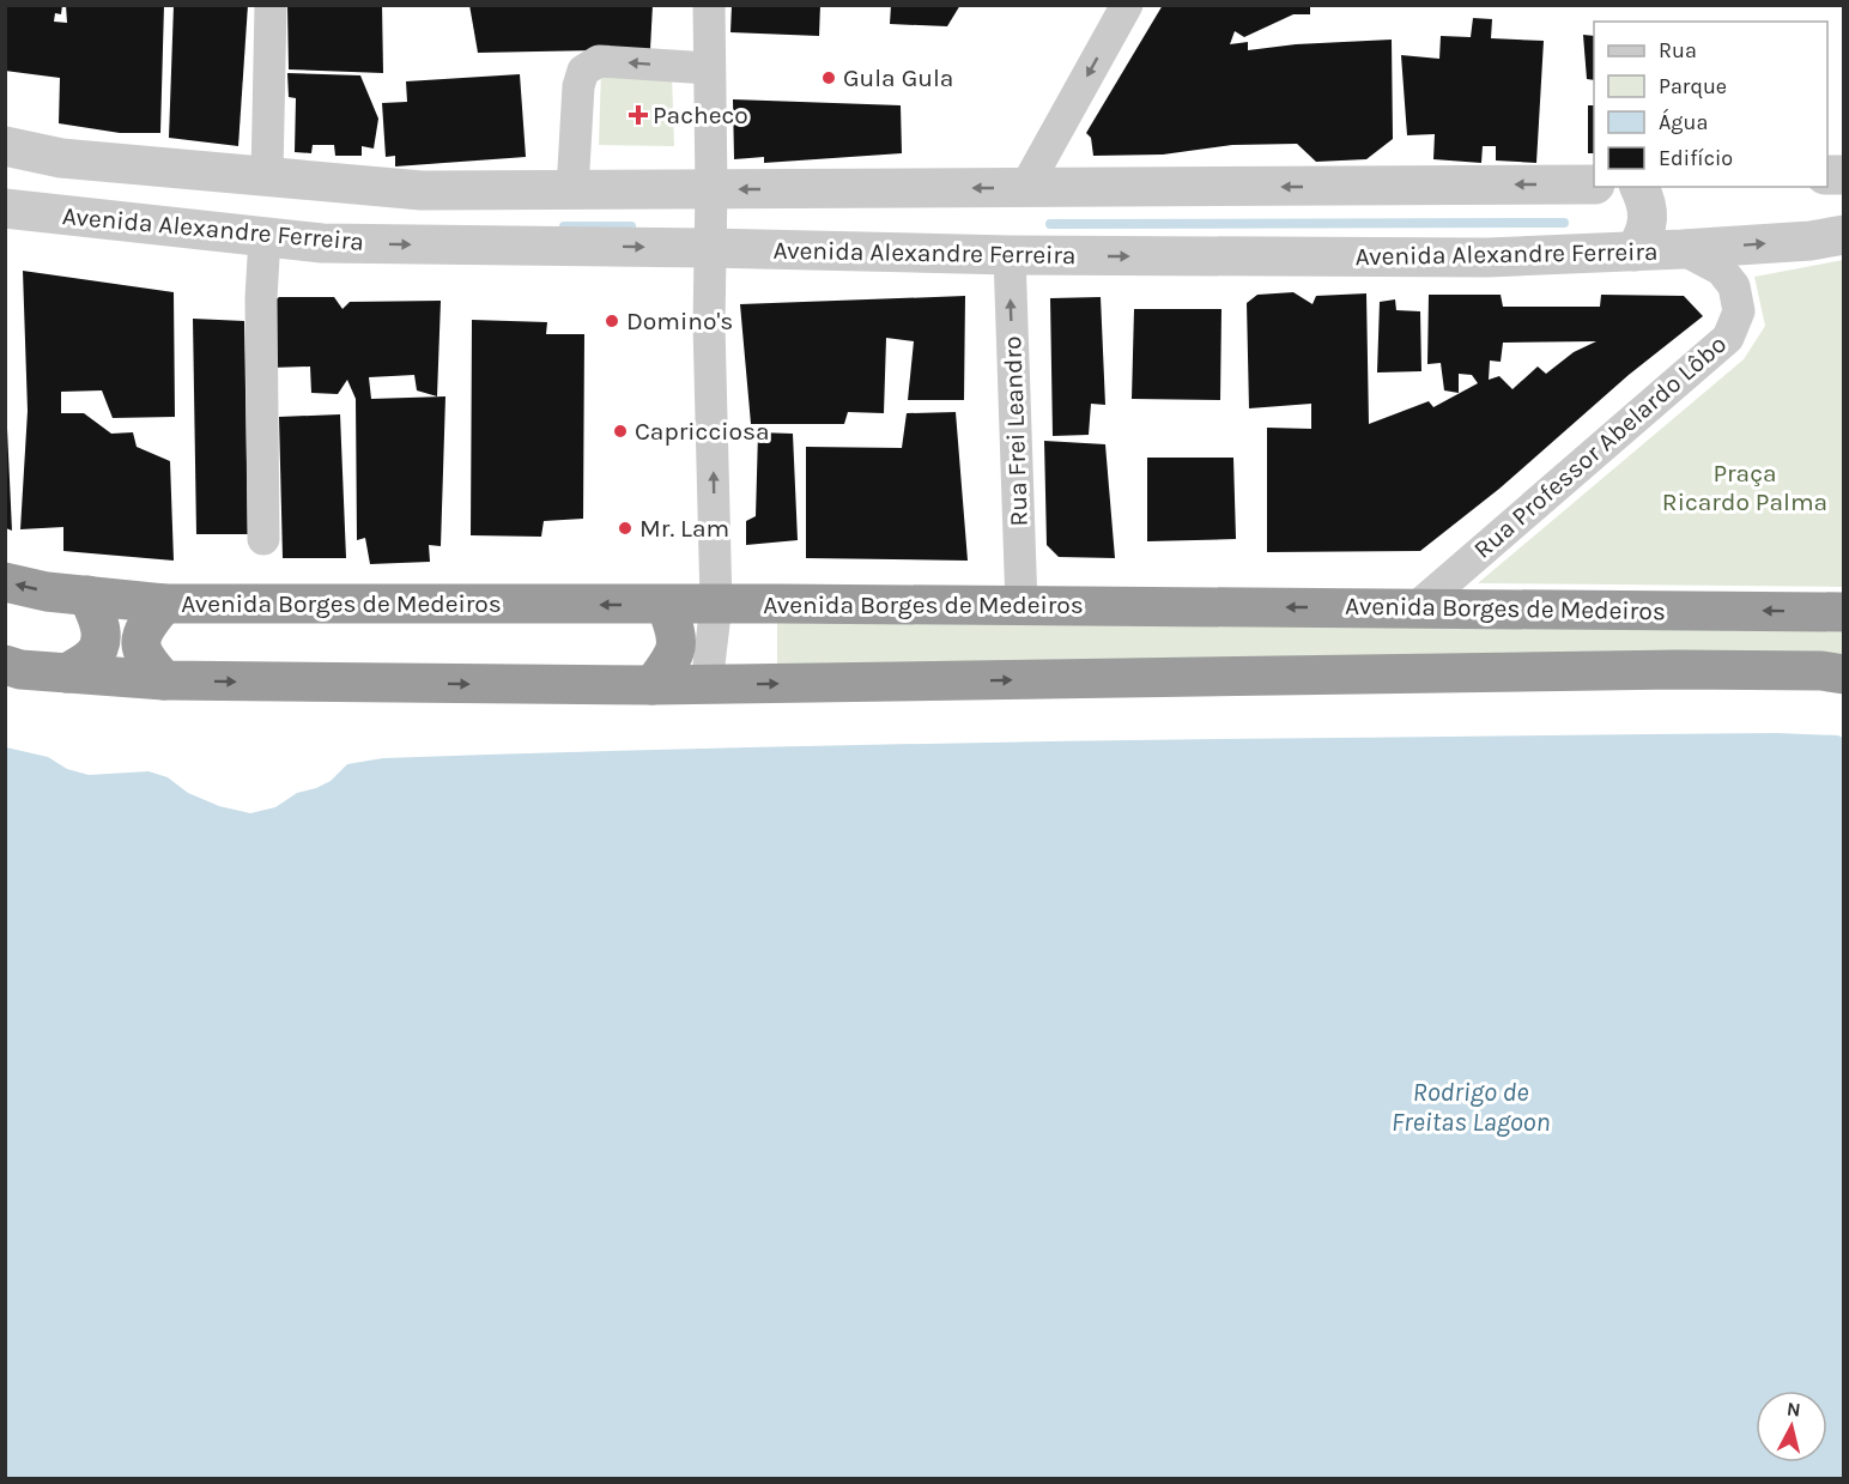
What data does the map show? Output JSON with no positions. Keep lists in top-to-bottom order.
{
  "streets": {
    "highway": ["Avenida Borges de Medeiros"],
    "street": ["Avenida Alexandre Ferreira", "Rua Frei Leandro", "Rua Professor Abelardo Lôbo"]
  },
  "crossings": [
    ["Avenida Alexandre Ferreira", "Rua Frei Leandro"],
    ["Avenida Alexandre Ferreira", "Rua Professor Abelardo Lôbo"],
    ["Rua Frei Leandro", "Avenida Borges de Medeiros"],
    ["Rua Professor Abelardo Lôbo", "Avenida Borges de Medeiros"]
  ],
  "one_way": ["Rua Frei Leandro"],
  "water": ["Rodrigo de Freitas Lagoon"],
  "parks": ["Praça Ricardo Palma"],
  "places": {
    "other": [
      "Gula Gula",
      "Domino's",
      "Capricciosa",
      "Mr. Lam"
    ],
    "health": ["Pacheco"]
  },
  "legend": [
    "Rua",
    "Parque",
    "Água",
    "Edifício"
  ],
  "north": "top"
}
